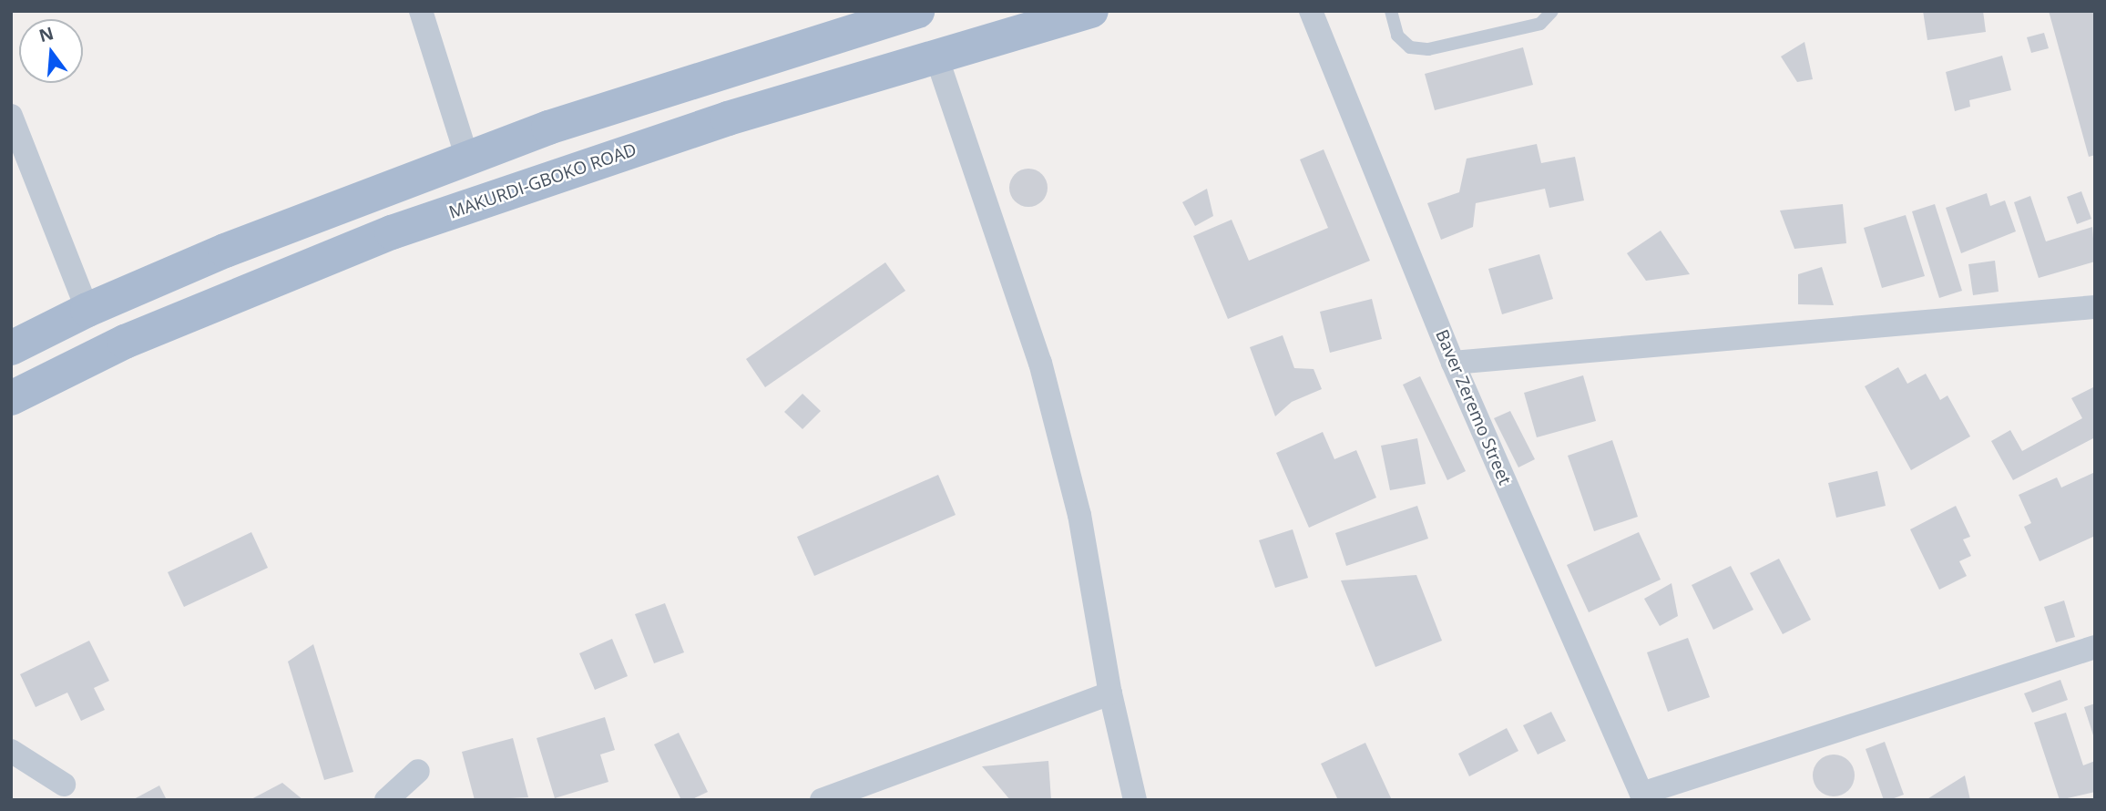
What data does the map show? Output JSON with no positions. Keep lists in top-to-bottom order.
{
  "streets": {
    "main road": ["MAKURDI-GBOKO ROAD"],
    "street": ["Baver Zeremo Street"]
  },
  "north": "top"
}
